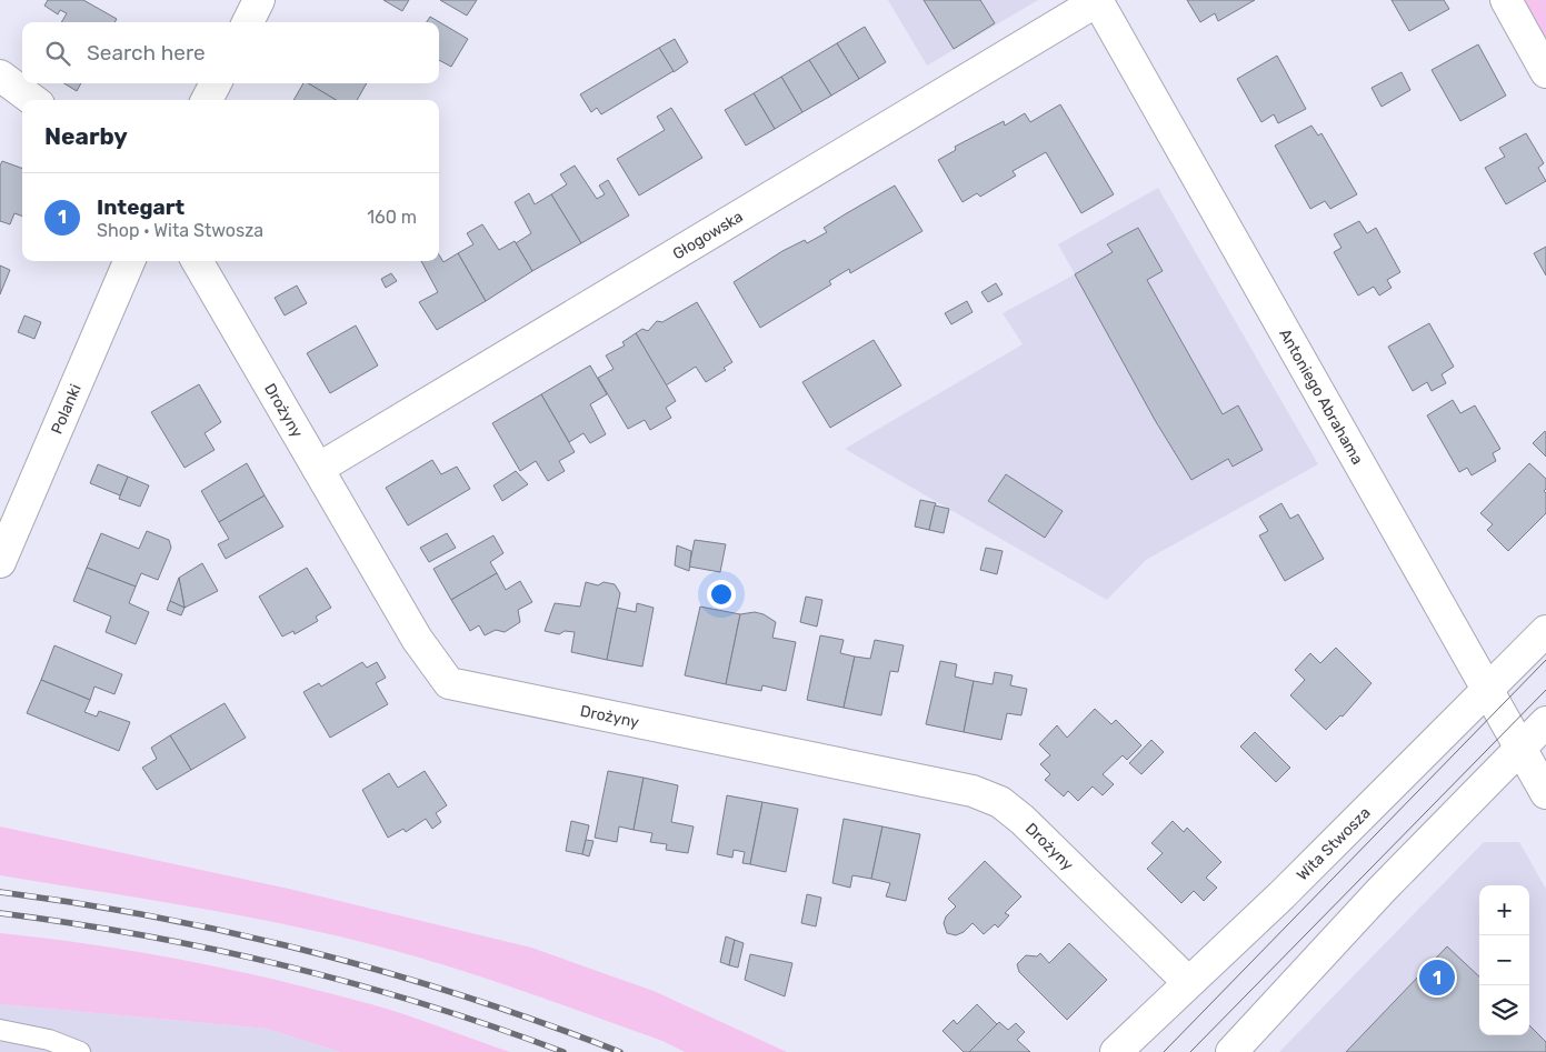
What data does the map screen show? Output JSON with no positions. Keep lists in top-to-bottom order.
{
  "streets": {
    "street": [
      "Głogowska",
      "Antoniego Abrahama",
      "Polanki",
      "Drożyny",
      "Wita Stwosza"
    ]
  },
  "crossings": [
    ["Głogowska", "Antoniego Abrahama"],
    ["Głogowska", "Drożyny"],
    ["Antoniego Abrahama", "Wita Stwosza"],
    ["Drożyny", "Wita Stwosza"]
  ],
  "page": {
    "search": "Search here",
    "heading": "Nearby",
    "list": [
      {
        "mark": "1",
        "name": "Integart",
        "note": "Shop · Wita Stwosza",
        "value": "160 m"
      }
    ],
    "map_buttons": ["+", "−"],
    "pins": "1"
  }
}
